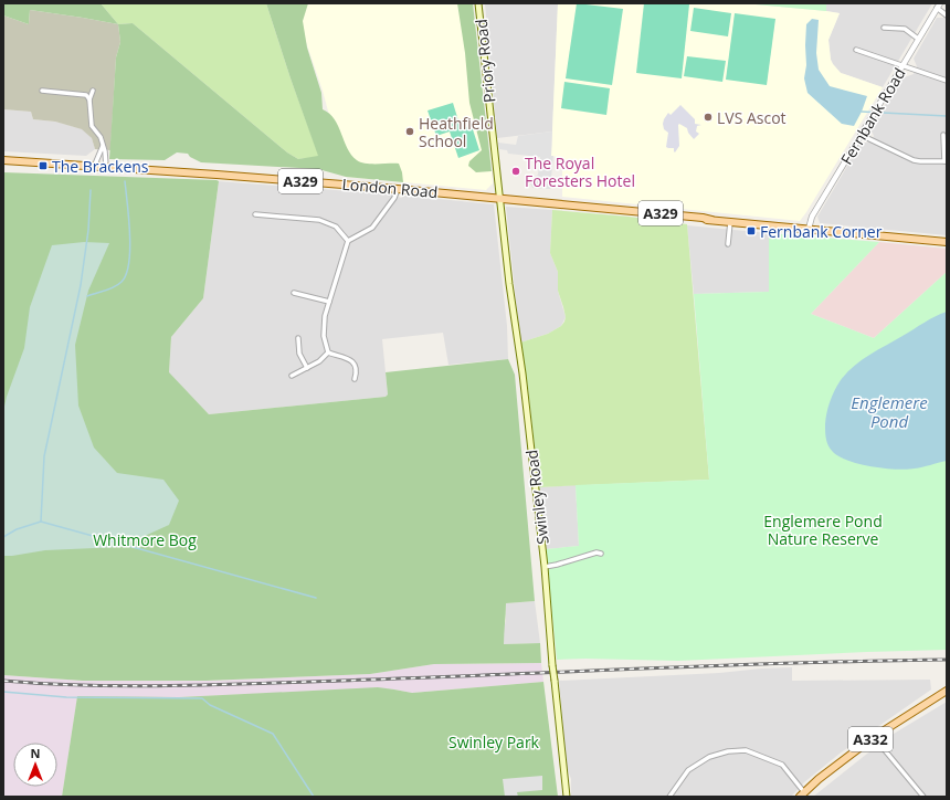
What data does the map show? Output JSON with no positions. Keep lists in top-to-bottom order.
{
  "streets": {
    "main road": [
      "Priory Road",
      "A329",
      "London Road",
      "Swinley Road",
      "A332"
    ],
    "street": ["Fernbank Road"]
  },
  "crossings": [
    ["Priory Road", "London Road"],
    ["Priory Road", "Swinley Road"],
    ["Fernbank Road", "London Road"],
    ["London Road", "Swinley Road"]
  ],
  "water": ["Englemere Pond"],
  "parks": ["Englemere Pond Nature Reserve", "Whitmore Bog", "Swinley Park"],
  "places": {
    "other": ["LVS Ascot", "Heathfield School", "The Royal Foresters Hotel"],
    "transit": ["The Brackens", "Fernbank Corner"]
  },
  "north": "top"
}
